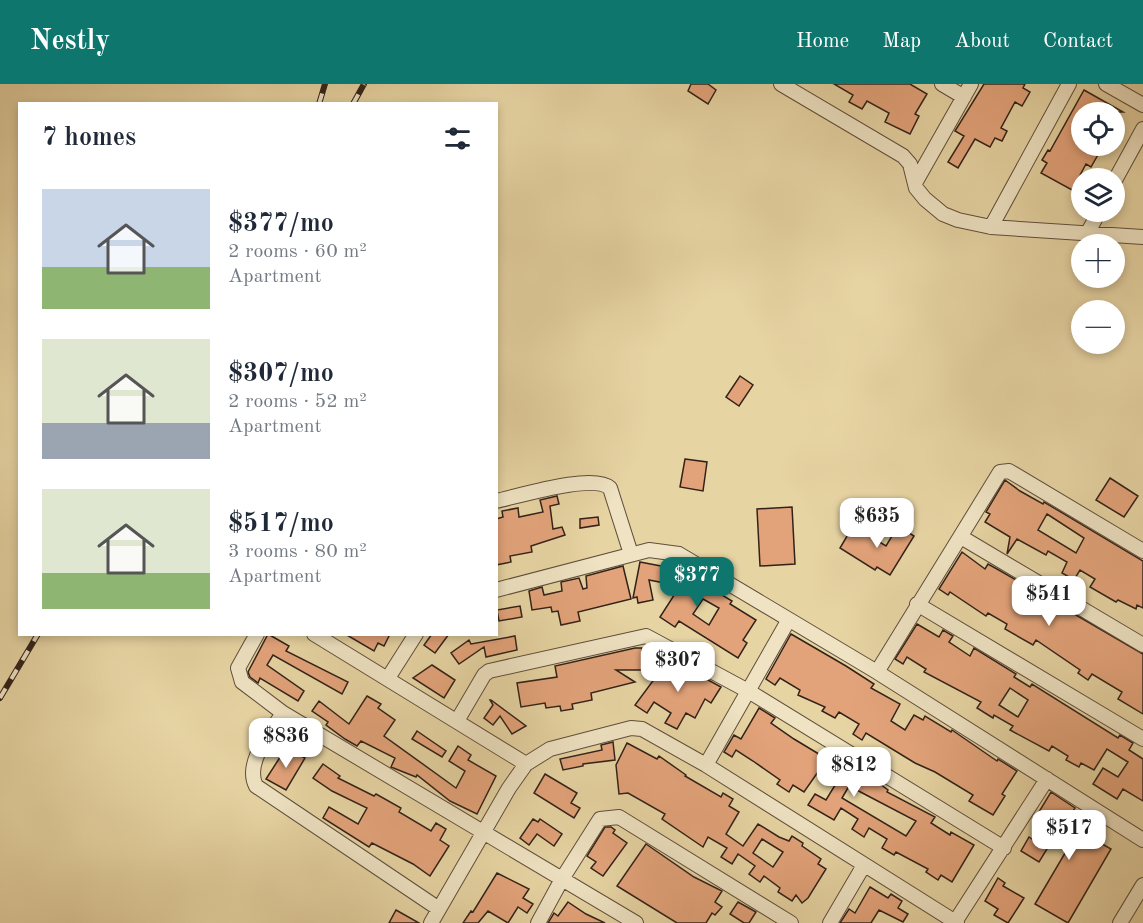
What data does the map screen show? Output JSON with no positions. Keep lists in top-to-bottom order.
{
  "page": {
    "header": "Nestly",
    "nav": [
      "Home",
      "Map",
      "About",
      "Contact"
    ],
    "map_buttons": ["+", "−"],
    "heading": "7 homes",
    "list": [
      {
        "name": "$377/mo",
        "note": "2 rooms · 60 m² · Apartment"
      },
      {
        "name": "$307/mo",
        "note": "2 rooms · 52 m² · Apartment"
      },
      {
        "name": "$517/mo",
        "note": "3 rooms · 80 m² · Apartment"
      }
    ],
    "price": [
      "$635",
      "$377",
      "$541",
      "$307",
      "$836",
      "$812",
      "$517"
    ]
  }
}
